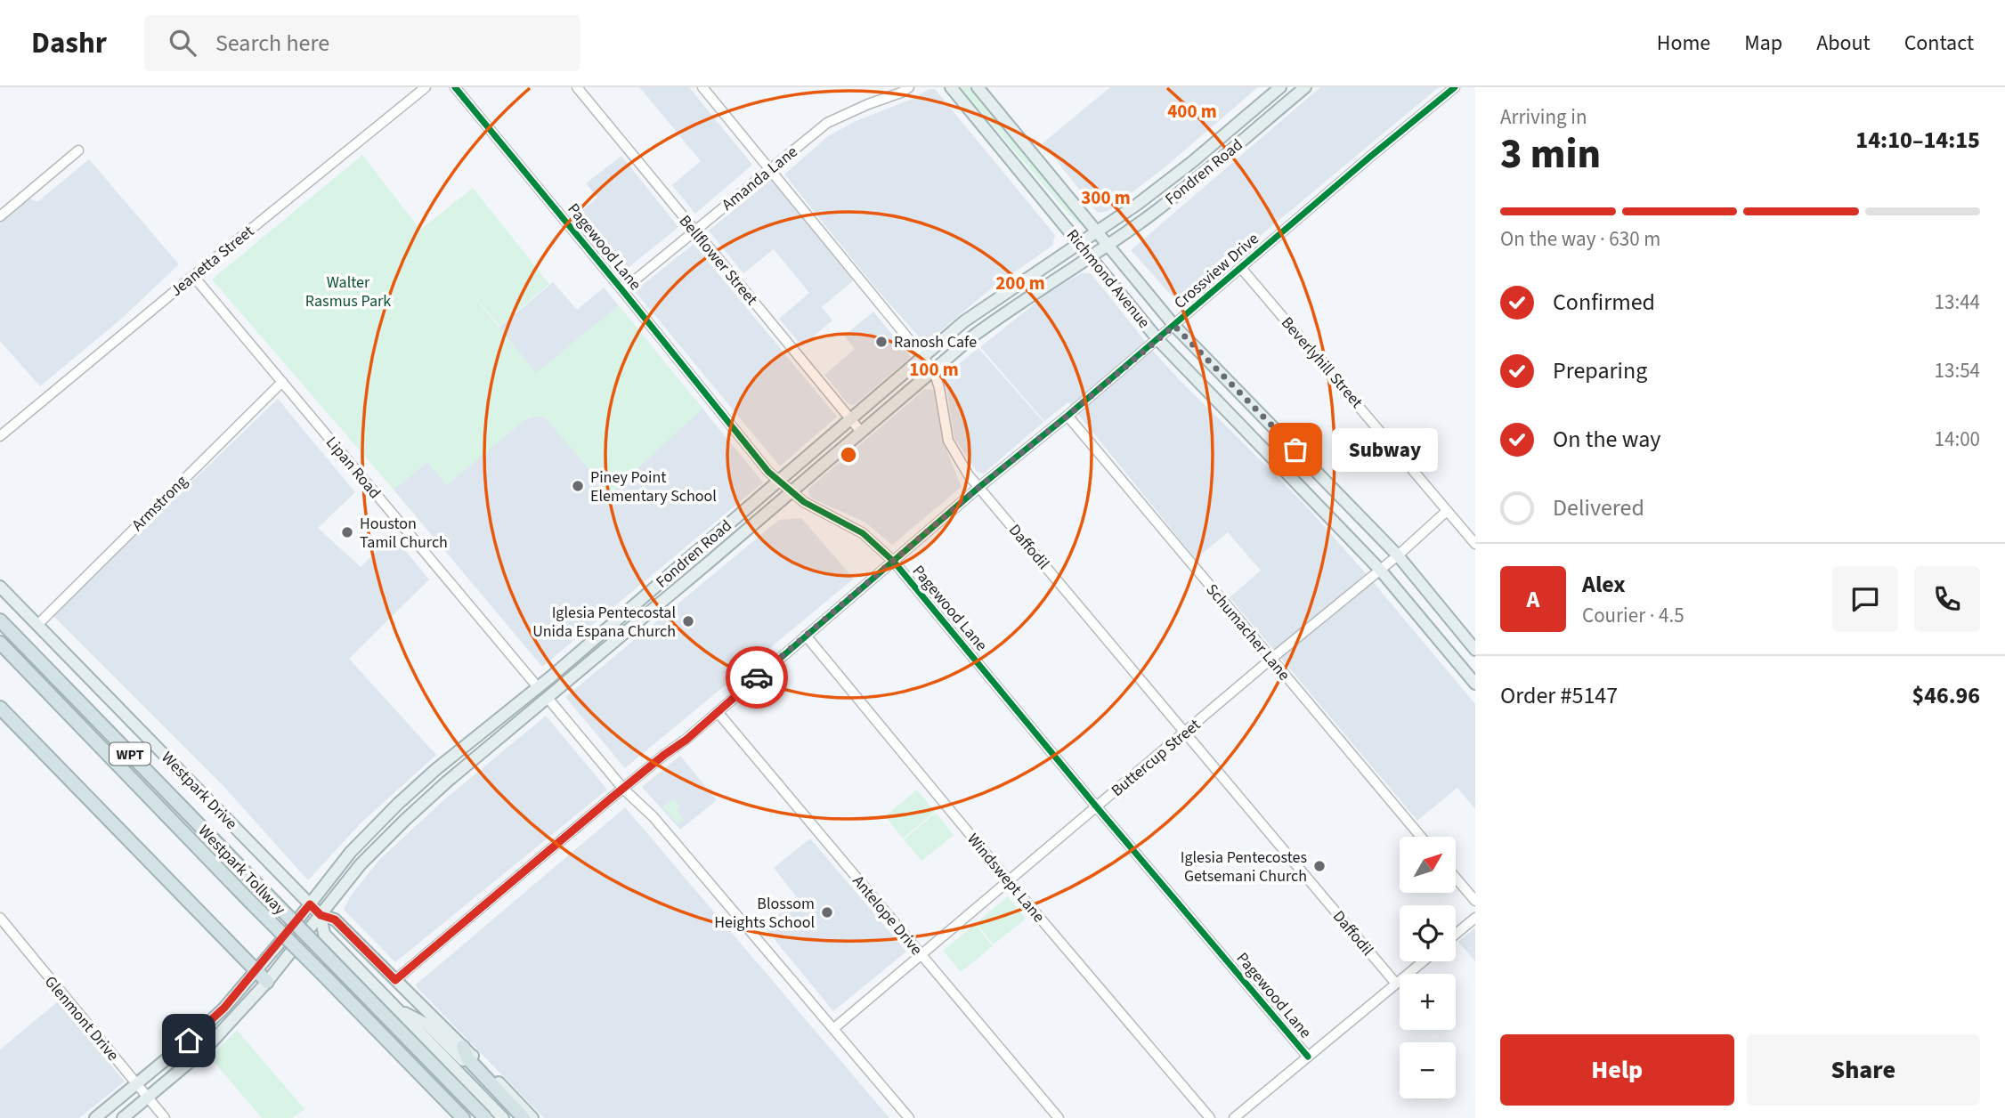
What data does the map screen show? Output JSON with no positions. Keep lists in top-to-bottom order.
{
  "streets": {
    "highway": ["WPT", "Westpark Tollway"],
    "main road": ["Fondren Road", "Richmond Avenue", "Westpark Drive"],
    "street": [
      "Amanda Lane",
      "Pagewood Lane",
      "Bellflower Street",
      "Jeanetta Street",
      "Crossview Drive",
      "Beverlyhill Street",
      "Lipan Road",
      "Armstrong",
      "Daffodil",
      "Schumacher Lane",
      "Buttercup Street",
      "Windswept Lane",
      "Antelope Drive",
      "Glenmont Drive"
    ]
  },
  "crossings": [
    ["Fondren Road", "Pagewood Lane"],
    ["Fondren Road", "Bellflower Street"],
    ["Fondren Road", "Richmond Avenue"],
    ["Fondren Road", "Lipan Road"],
    ["Fondren Road", "Daffodil"],
    ["Fondren Road", "Westpark Drive"],
    ["Fondren Road", "Glenmont Drive"],
    ["Amanda Lane", "Pagewood Lane"],
    ["Amanda Lane", "Bellflower Street"],
    ["Amanda Lane", "Daffodil"],
    ["Pagewood Lane", "Crossview Drive"],
    ["Pagewood Lane", "Buttercup Street"],
    ["Jeanetta Street", "Lipan Road"],
    ["Crossview Drive", "Richmond Avenue"],
    ["Crossview Drive", "Beverlyhill Street"],
    ["Crossview Drive", "Daffodil"],
    ["Crossview Drive", "Schumacher Lane"],
    ["Crossview Drive", "Westpark Drive"],
    ["Crossview Drive", "Windswept Lane"],
    ["Crossview Drive", "Antelope Drive"],
    ["Richmond Avenue", "Buttercup Street"],
    ["Beverlyhill Street", "Buttercup Street"],
    ["Lipan Road", "Armstrong"],
    ["Armstrong", "Westpark Drive"],
    ["Daffodil", "Buttercup Street"],
    ["Schumacher Lane", "Buttercup Street"],
    ["Buttercup Street", "Windswept Lane"],
    ["Buttercup Street", "Antelope Drive"]
  ],
  "parks": ["Walter Rasmus Park"],
  "places": [
    "Ranosh Cafe",
    "Subway",
    "Piney Point Elementary School",
    "Houston Tamil Church",
    "Iglesia Pentecostal Unida Espana Church",
    "Iglesia Pentecostes Getsemani Church",
    "Blossom Heights School"
  ],
  "north": "top right",
  "page": {
    "header": "Dashr",
    "search": "Search here",
    "nav": [
      "Home",
      "Map",
      "About",
      "Contact"
    ],
    "heading": ["3 min", "Arriving in", "14:10–14:15"],
    "panel": [
      "Alex",
      "Courier · 4.5",
      "Order #5147",
      "$46.96"
    ],
    "bar": "On the way · 630 m",
    "list": [
      ["Confirmed", "13:44"],
      ["Preparing", "13:54"],
      ["On the way", "14:00"],
      "Delivered"
    ],
    "bubble": "Subway",
    "round": "A",
    "map_buttons": ["+", "−"],
    "buttons": ["Help", "Share"]
  },
  "rings": [
    "400 m",
    "300 m",
    "200 m",
    "100 m"
  ]
}
